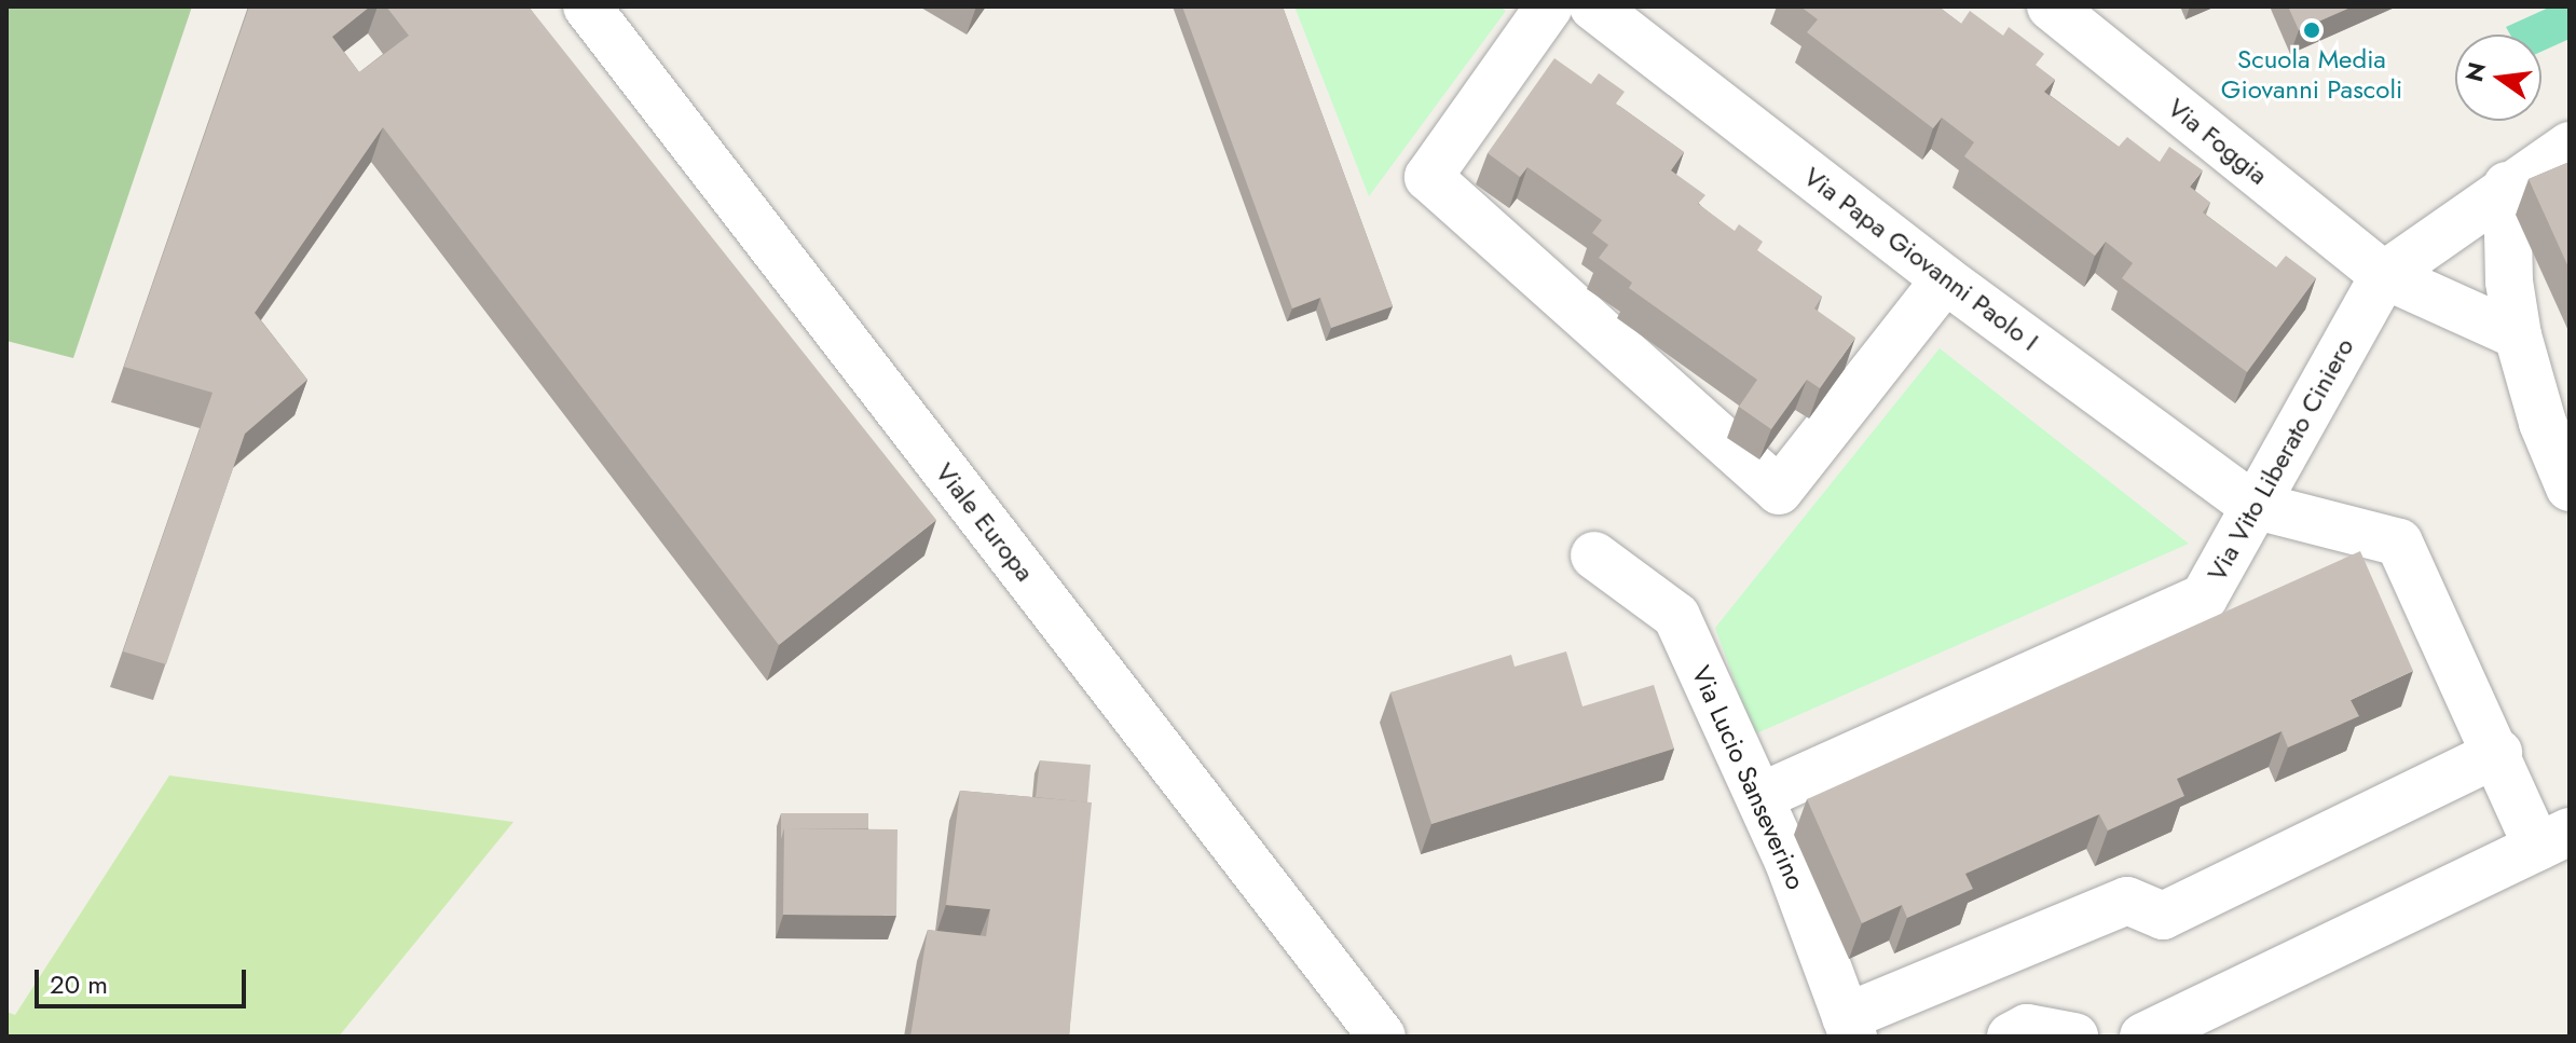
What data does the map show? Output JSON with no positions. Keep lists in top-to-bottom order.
{
  "streets": {
    "street": [
      "Via Foggia",
      "Via Papa Giovanni Paolo I",
      "Via Vito Liberato Ciniero",
      "Viale Europa",
      "Via Lucio Sanseverino"
    ]
  },
  "crossings": [
    ["Via Foggia", "Via Vito Liberato Ciniero"],
    ["Via Papa Giovanni Paolo I", "Via Vito Liberato Ciniero"],
    ["Via Vito Liberato Ciniero", "Via Lucio Sanseverino"]
  ],
  "places": ["Scuola Media Giovanni Pascoli"],
  "scale_bar": "20 m",
  "north": "left"
}
